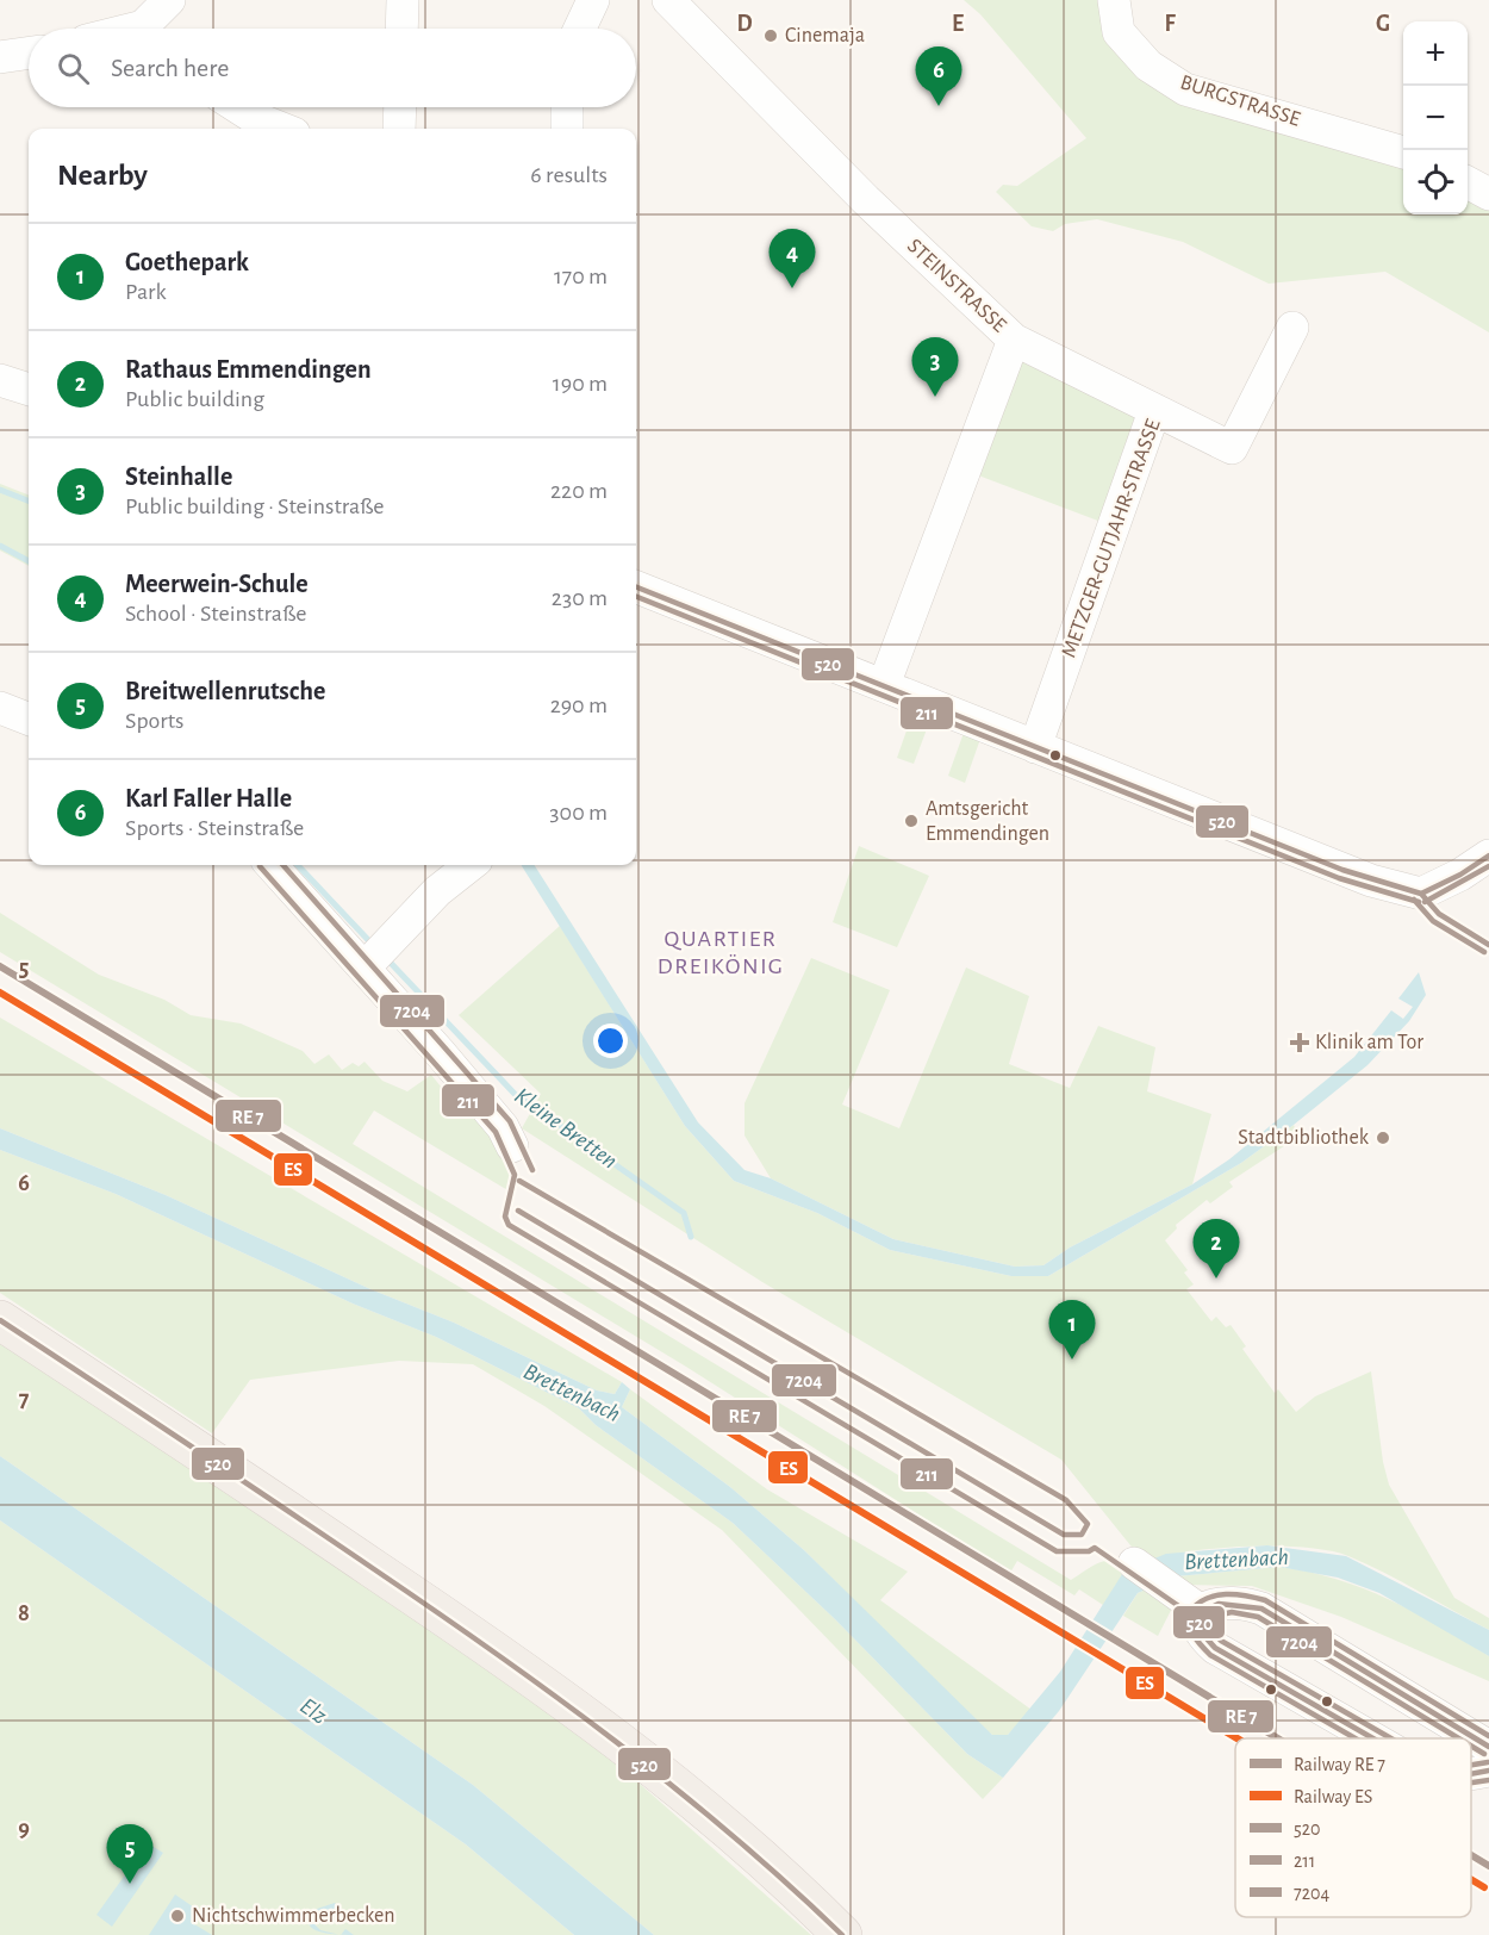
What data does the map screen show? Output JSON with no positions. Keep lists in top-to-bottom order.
{
  "streets": {
    "street": ["BURGSTRASSE", "STEINSTRASSE", "METZGER-GUTJAHR-STRASSE"]
  },
  "districts": ["QUARTIER DREIKÖNIG"],
  "water": ["Kleine Bretten", "Brettenbach", "Elz"],
  "places": {
    "other": [
      "Cinemaja",
      "Amtsgericht Emmendingen",
      "Stadtbibliothek",
      "Nichtschwimmerbecken"
    ],
    "health": ["Klinik am Tor"]
  },
  "lines": [
    "transit line 520",
    "transit line 211",
    "transit line 7204",
    "rail line ES"
  ],
  "legend": [
    "Railway RE 7",
    "Railway ES",
    "520",
    "211",
    "7204"
  ],
  "page": {
    "map_buttons": ["+", "−"],
    "search": "Search here",
    "pins": [
      "6",
      "4",
      "3",
      "2",
      "1",
      "5"
    ],
    "heading": ["Nearby", "6 results"],
    "list": [
      {
        "mark": "1",
        "name": "Goethepark",
        "note": "Park",
        "value": "170 m"
      },
      {
        "mark": "2",
        "name": "Rathaus Emmendingen",
        "note": "Public building",
        "value": "190 m"
      },
      {
        "mark": "3",
        "name": "Steinhalle",
        "note": "Public building · Steinstraße",
        "value": "220 m"
      },
      {
        "mark": "4",
        "name": "Meerwein-Schule",
        "note": "School · Steinstraße",
        "value": "230 m"
      },
      {
        "mark": "5",
        "name": "Breitwellenrutsche",
        "note": "Sports",
        "value": "290 m"
      },
      {
        "mark": "6",
        "name": "Karl Faller Halle",
        "note": "Sports · Steinstraße",
        "value": "300 m"
      }
    ]
  },
  "grid": {
    "columns": [
      "D",
      "E",
      "F",
      "G"
    ],
    "rows": [
      "5",
      "6",
      "7",
      "8",
      "9"
    ]
  }
}
